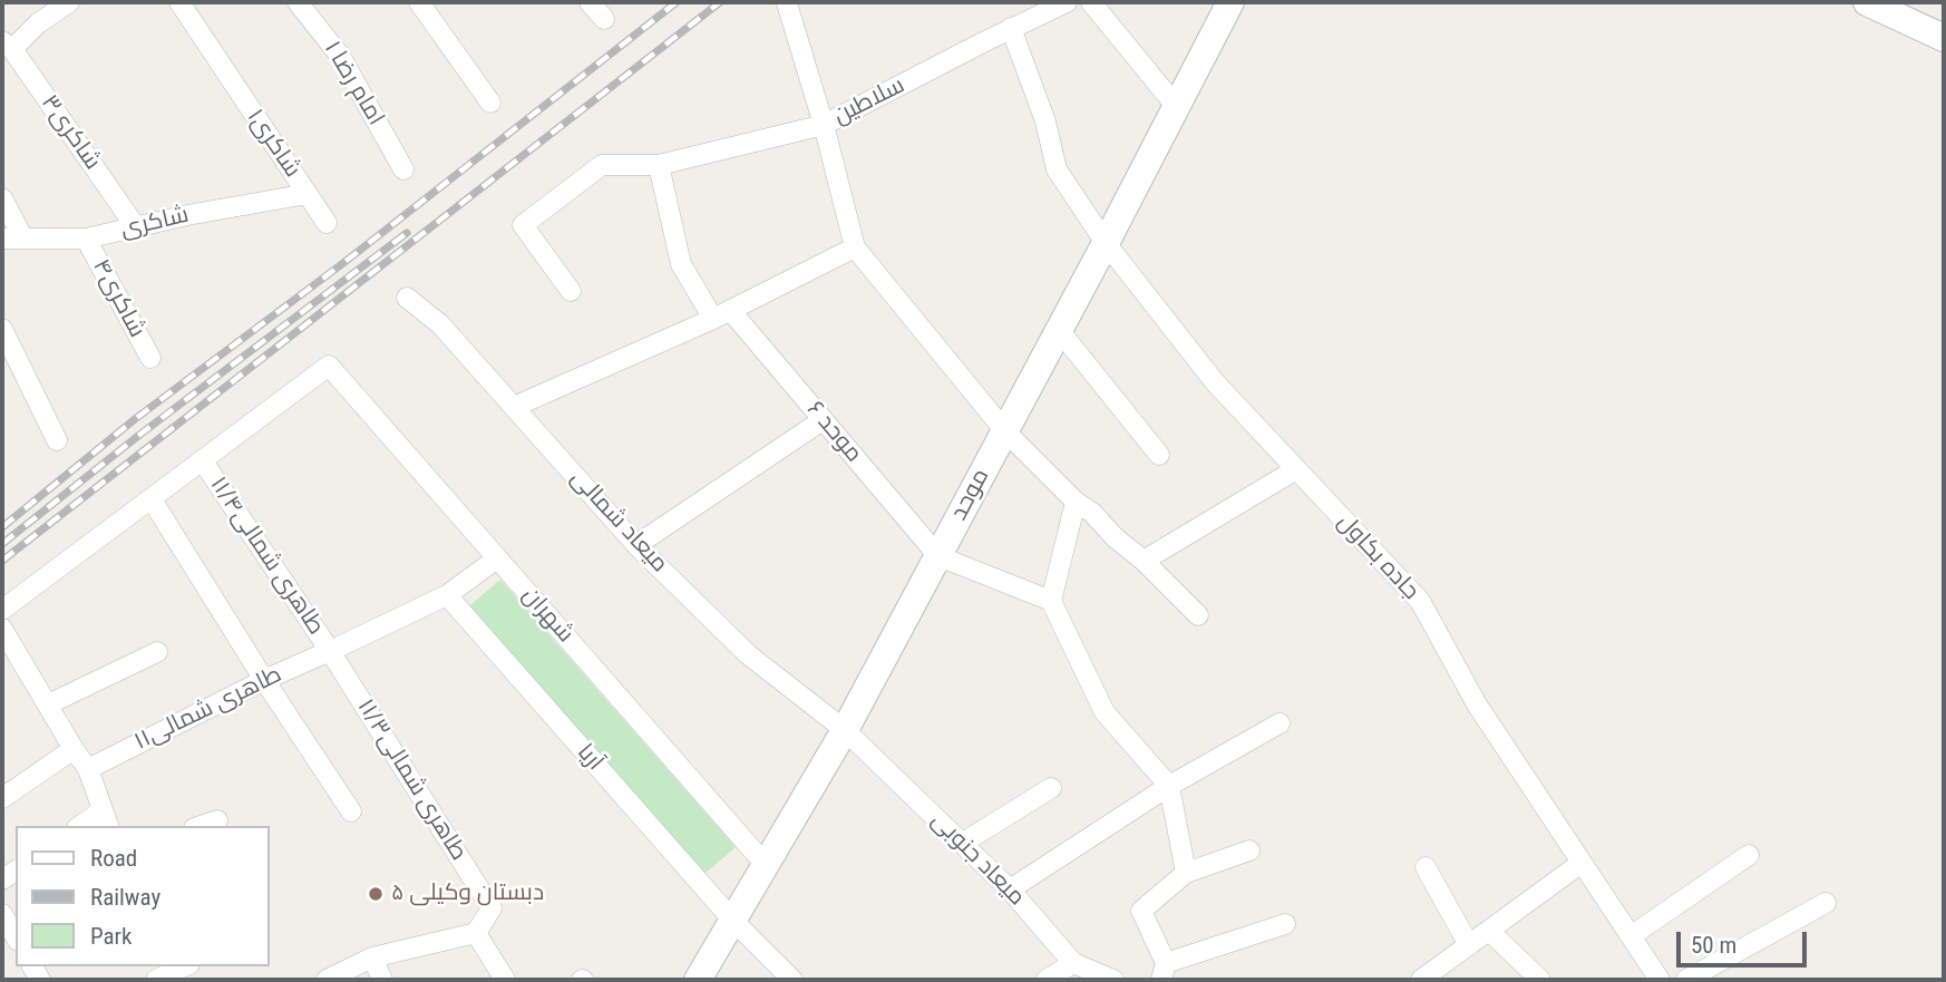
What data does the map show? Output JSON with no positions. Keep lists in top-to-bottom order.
{
  "streets": {
    "street": [
      "امام رضا ۱",
      "سلاطین",
      "شاکری۳",
      "شاکری۱",
      "شاکری",
      "شاکری۴",
      "موحد ۶",
      "موحد",
      "میعاد شمالی",
      "طاهری شمالی۱۱/۴",
      "جاده بکاول",
      "شهران",
      "طاهری شمالی۱۱",
      "آریا",
      "طاهری شمالی۱۱/۳",
      "میعاد جنوبی"
    ]
  },
  "crossings": [
    ["سلاطین", "موحد ۶"],
    ["سلاطین", "جاده بکاول"],
    ["شاکری۳", "شاکری"],
    ["شاکری۱", "شاکری"],
    ["شاکری", "شاکری۴"],
    ["موحد ۶", "موحد"],
    ["موحد", "میعاد شمالی"],
    ["موحد", "جاده بکاول"],
    ["موحد", "شهران"],
    ["موحد", "آریا"],
    ["موحد", "میعاد جنوبی"],
    ["میعاد شمالی", "میعاد جنوبی"],
    ["طاهری شمالی۱۱/۴", "شهران"],
    ["طاهری شمالی۱۱/۴", "طاهری شمالی۱۱"],
    ["طاهری شمالی۱۱/۴", "طاهری شمالی۱۱/۳"],
    ["شهران", "طاهری شمالی۱۱"],
    ["طاهری شمالی۱۱", "آریا"],
    ["طاهری شمالی۱۱", "طاهری شمالی۱۱/۳"]
  ],
  "places": ["دبستان وکیلی ۵"],
  "legend": ["Road", "Railway", "Park"],
  "scale_bar": "50 m"
}
